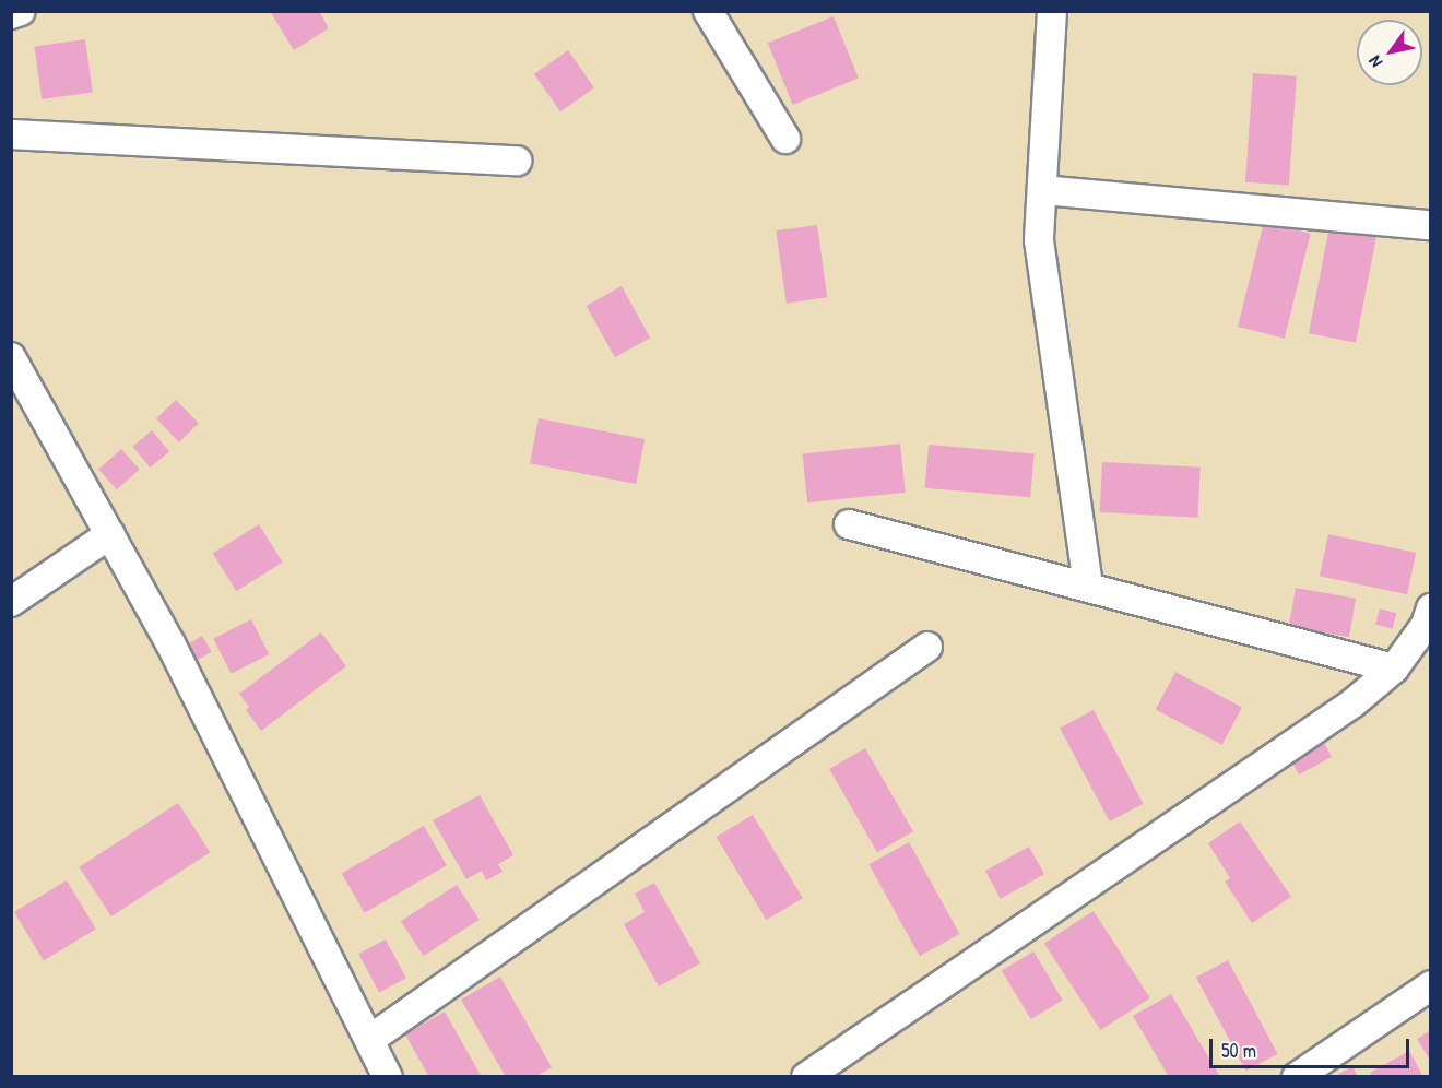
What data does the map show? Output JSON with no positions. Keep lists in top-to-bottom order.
{
  "scale_bar": "50 m",
  "north": "bottom left"
}
